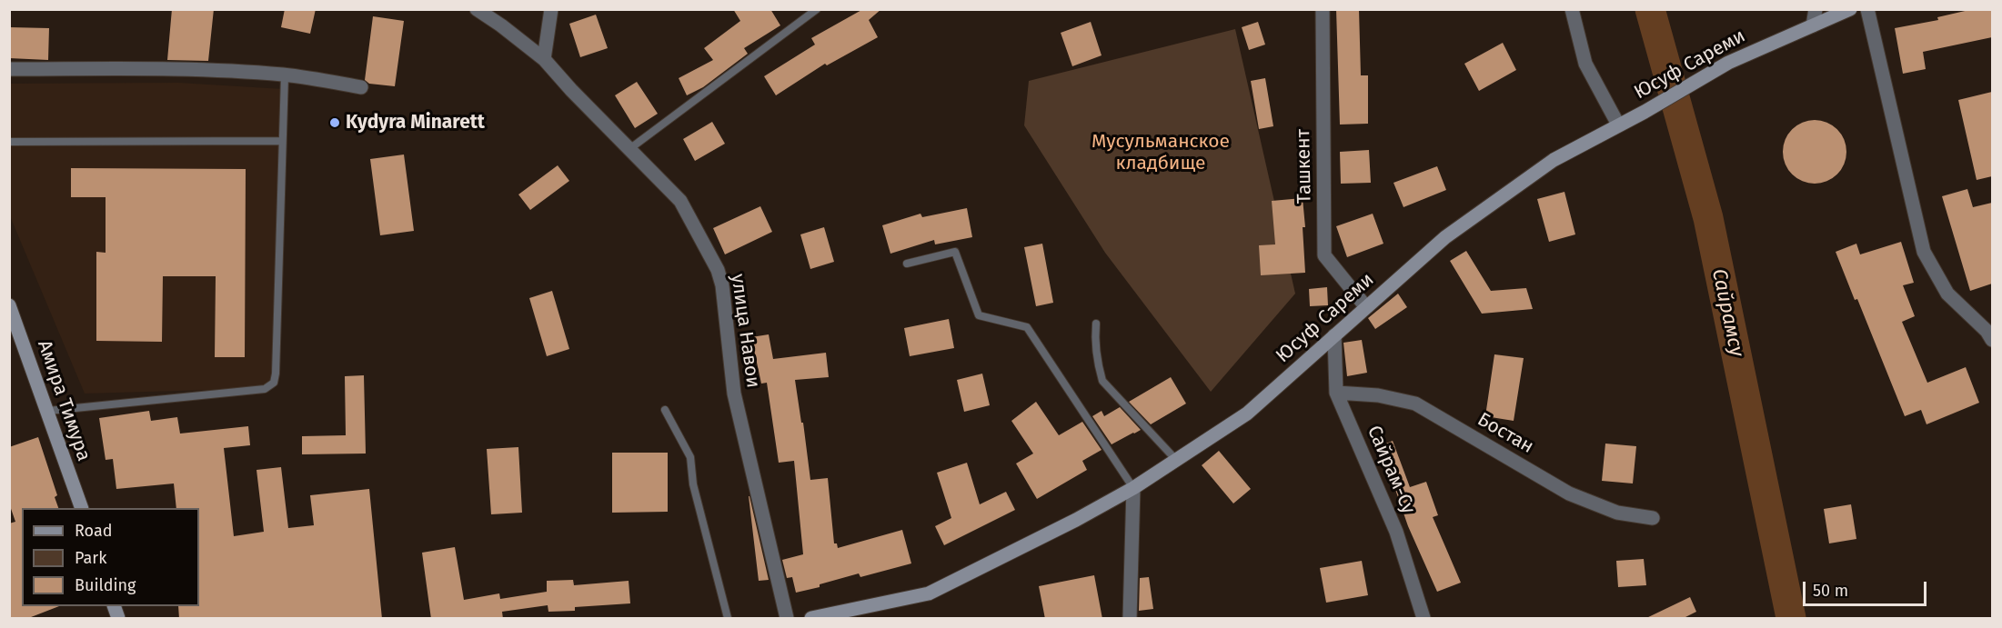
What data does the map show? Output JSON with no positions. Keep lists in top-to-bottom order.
{
  "streets": {
    "main road": ["Юсуф Сареми", "Амира Тимура"],
    "street": [
      "Ташкент",
      "улица Навои",
      "Бостан",
      "Сайрам-Су"
    ]
  },
  "crossings": [
    ["Юсуф Сареми", "Ташкент"],
    ["Юсуф Сареми", "Сайрам-Су"],
    ["Бостан", "Сайрам-Су"]
  ],
  "water": ["Сайрамсу"],
  "parks": ["Мусульманское кладбище"],
  "places": ["Kydyra Minarett"],
  "legend": ["Road", "Park", "Building"],
  "scale_bar": "50 m"
}
